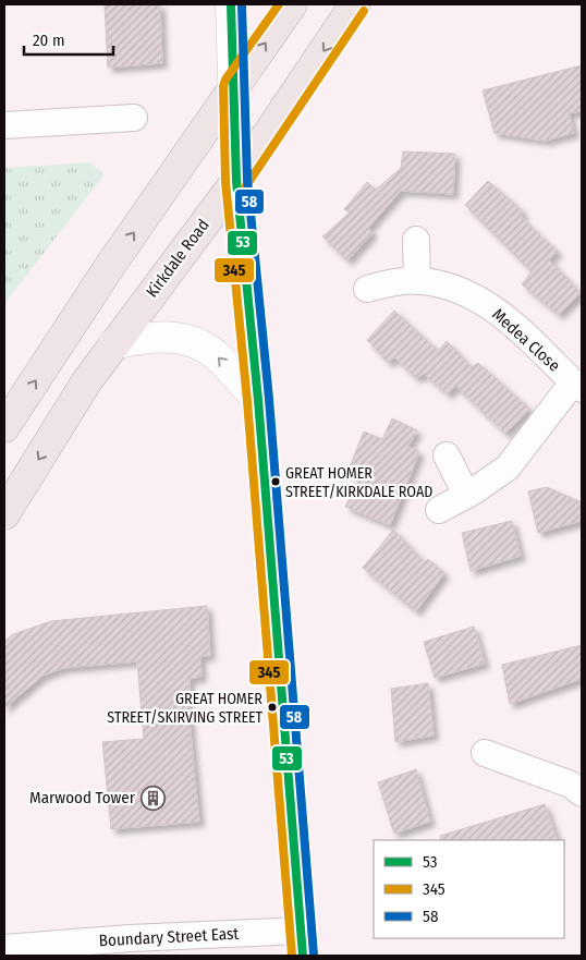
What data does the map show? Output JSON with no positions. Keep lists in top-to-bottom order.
{
  "streets": {
    "highway": ["Kirkdale Road"],
    "street": ["Medea Close", "Boundary Street East"]
  },
  "places": {
    "other": ["GREAT HOMER STREET/KIRKDALE ROAD", "GREAT HOMER STREET/SKIRVING STREET"],
    "building": ["Marwood Tower"]
  },
  "lines": ["transit line 53", "transit line 345", "transit line 58"],
  "legend": ["53", "345", "58"],
  "scale_bar": "20 m"
}
